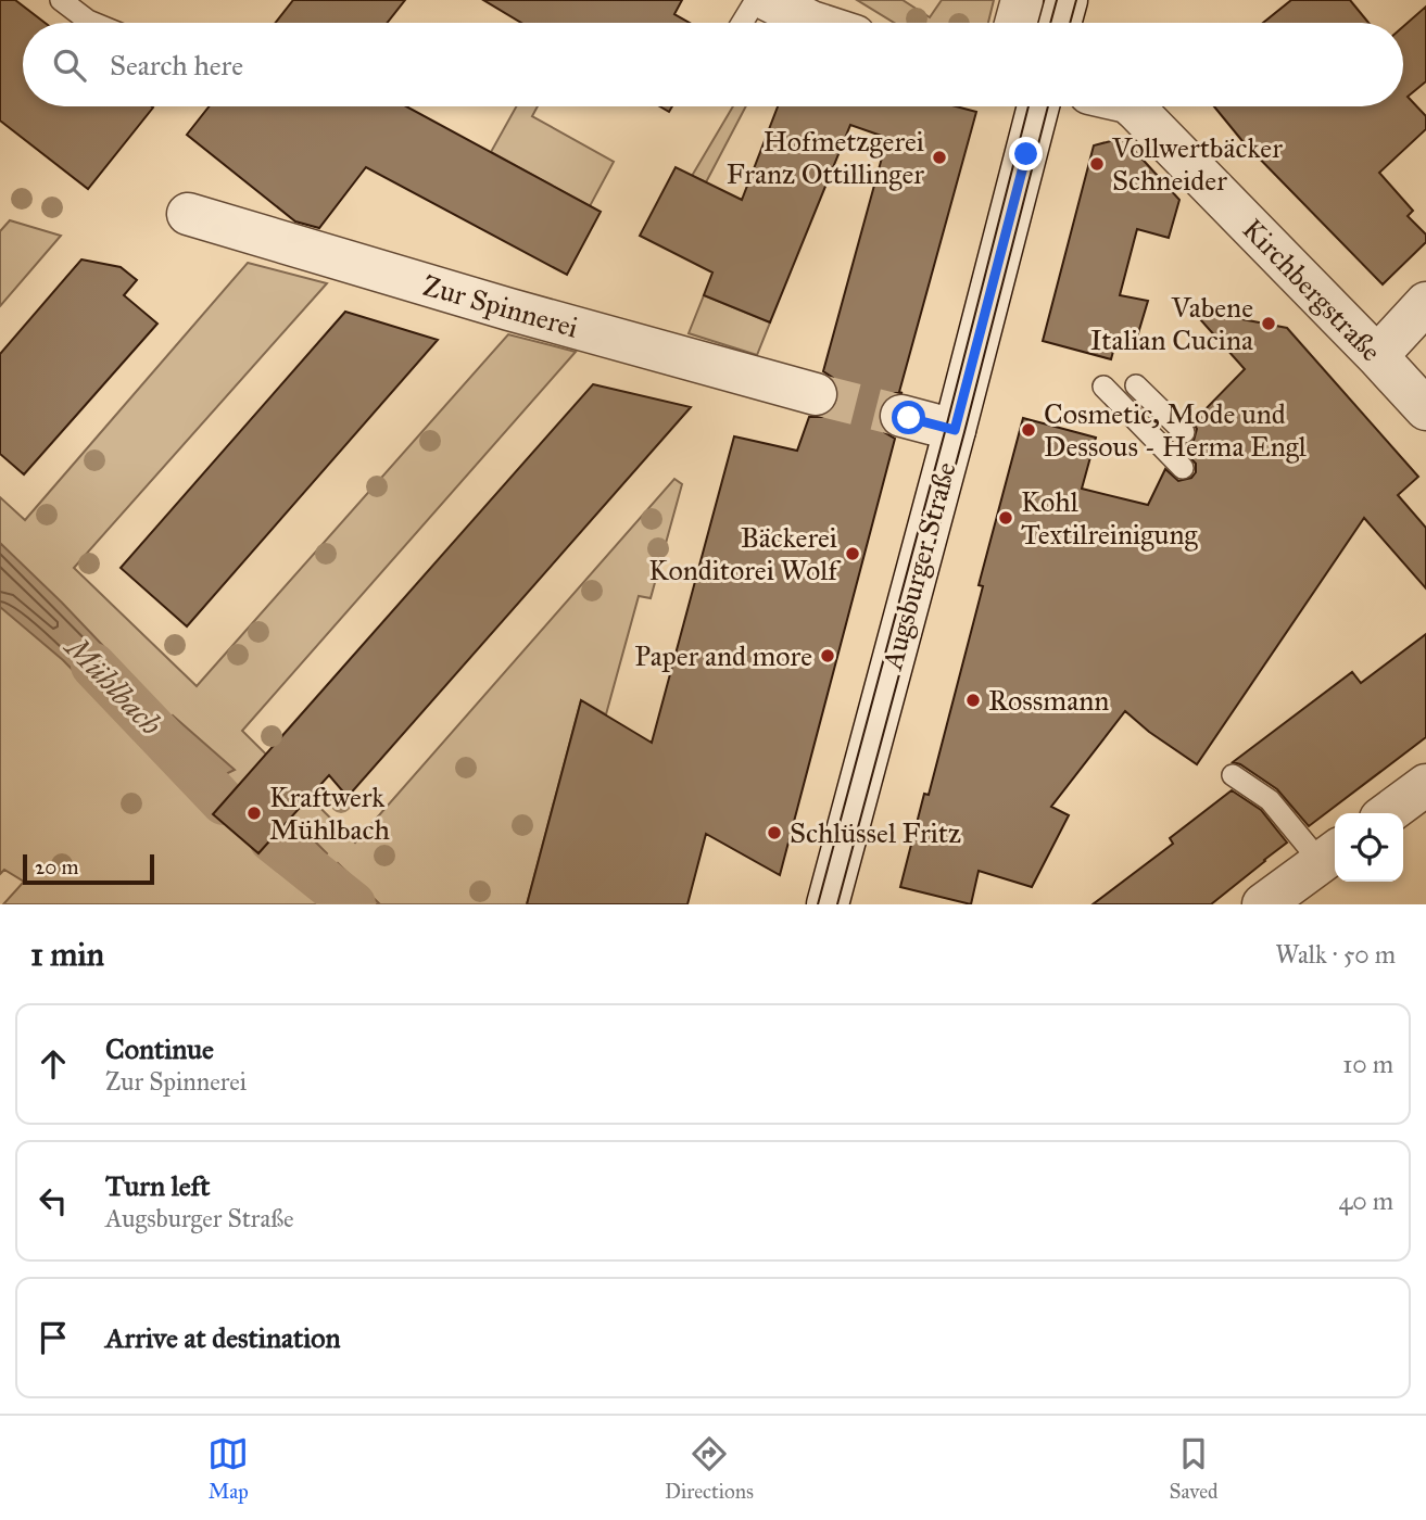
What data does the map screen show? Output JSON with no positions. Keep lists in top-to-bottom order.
{
  "streets": {
    "street": ["Kirchbergstraße", "Zur Spinnerei", "Augsburger Straße"]
  },
  "water": ["Mühlbach"],
  "places": [
    "Hofmetzgerei Franz Ottillinger",
    "Vollwertbäcker Schneider",
    "Vabene Italian Cucina",
    "Cosmetic, Mode und Dessous - Herma Engl",
    "Kohl Textilreinigung",
    "Bäckerei Konditorei Wolf",
    "Paper and more",
    "Rossmann",
    "Kraftwerk Mühlbach",
    "Schlüssel Fritz"
  ],
  "scale_bar": "20 m",
  "page": {
    "search": "Search here",
    "scale": "20 m",
    "heading": ["1 min", "Walk · 50 m"],
    "list": [
      ["Continue", "Zur Spinnerei", "10 m"],
      ["Turn left", "Augsburger Straße", "40 m"],
      "Arrive at destination"
    ],
    "nav": ["Map", "Directions", "Saved"]
  }
}
